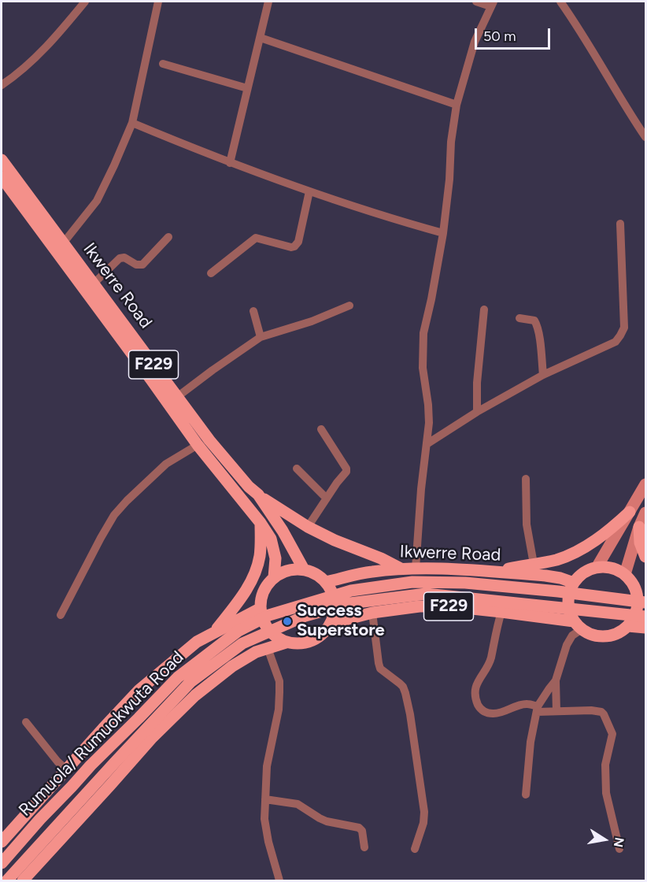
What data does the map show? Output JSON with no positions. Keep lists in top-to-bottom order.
{
  "streets": {
    "main road": ["Ikwerre Road", "F229", "Rumuola/ Rumuokwuta Road"]
  },
  "crossings": [
    ["Ikwerre Road", "F229"]
  ],
  "places": ["Success Superstore"],
  "scale_bar": "50 m",
  "north": "right"
}
